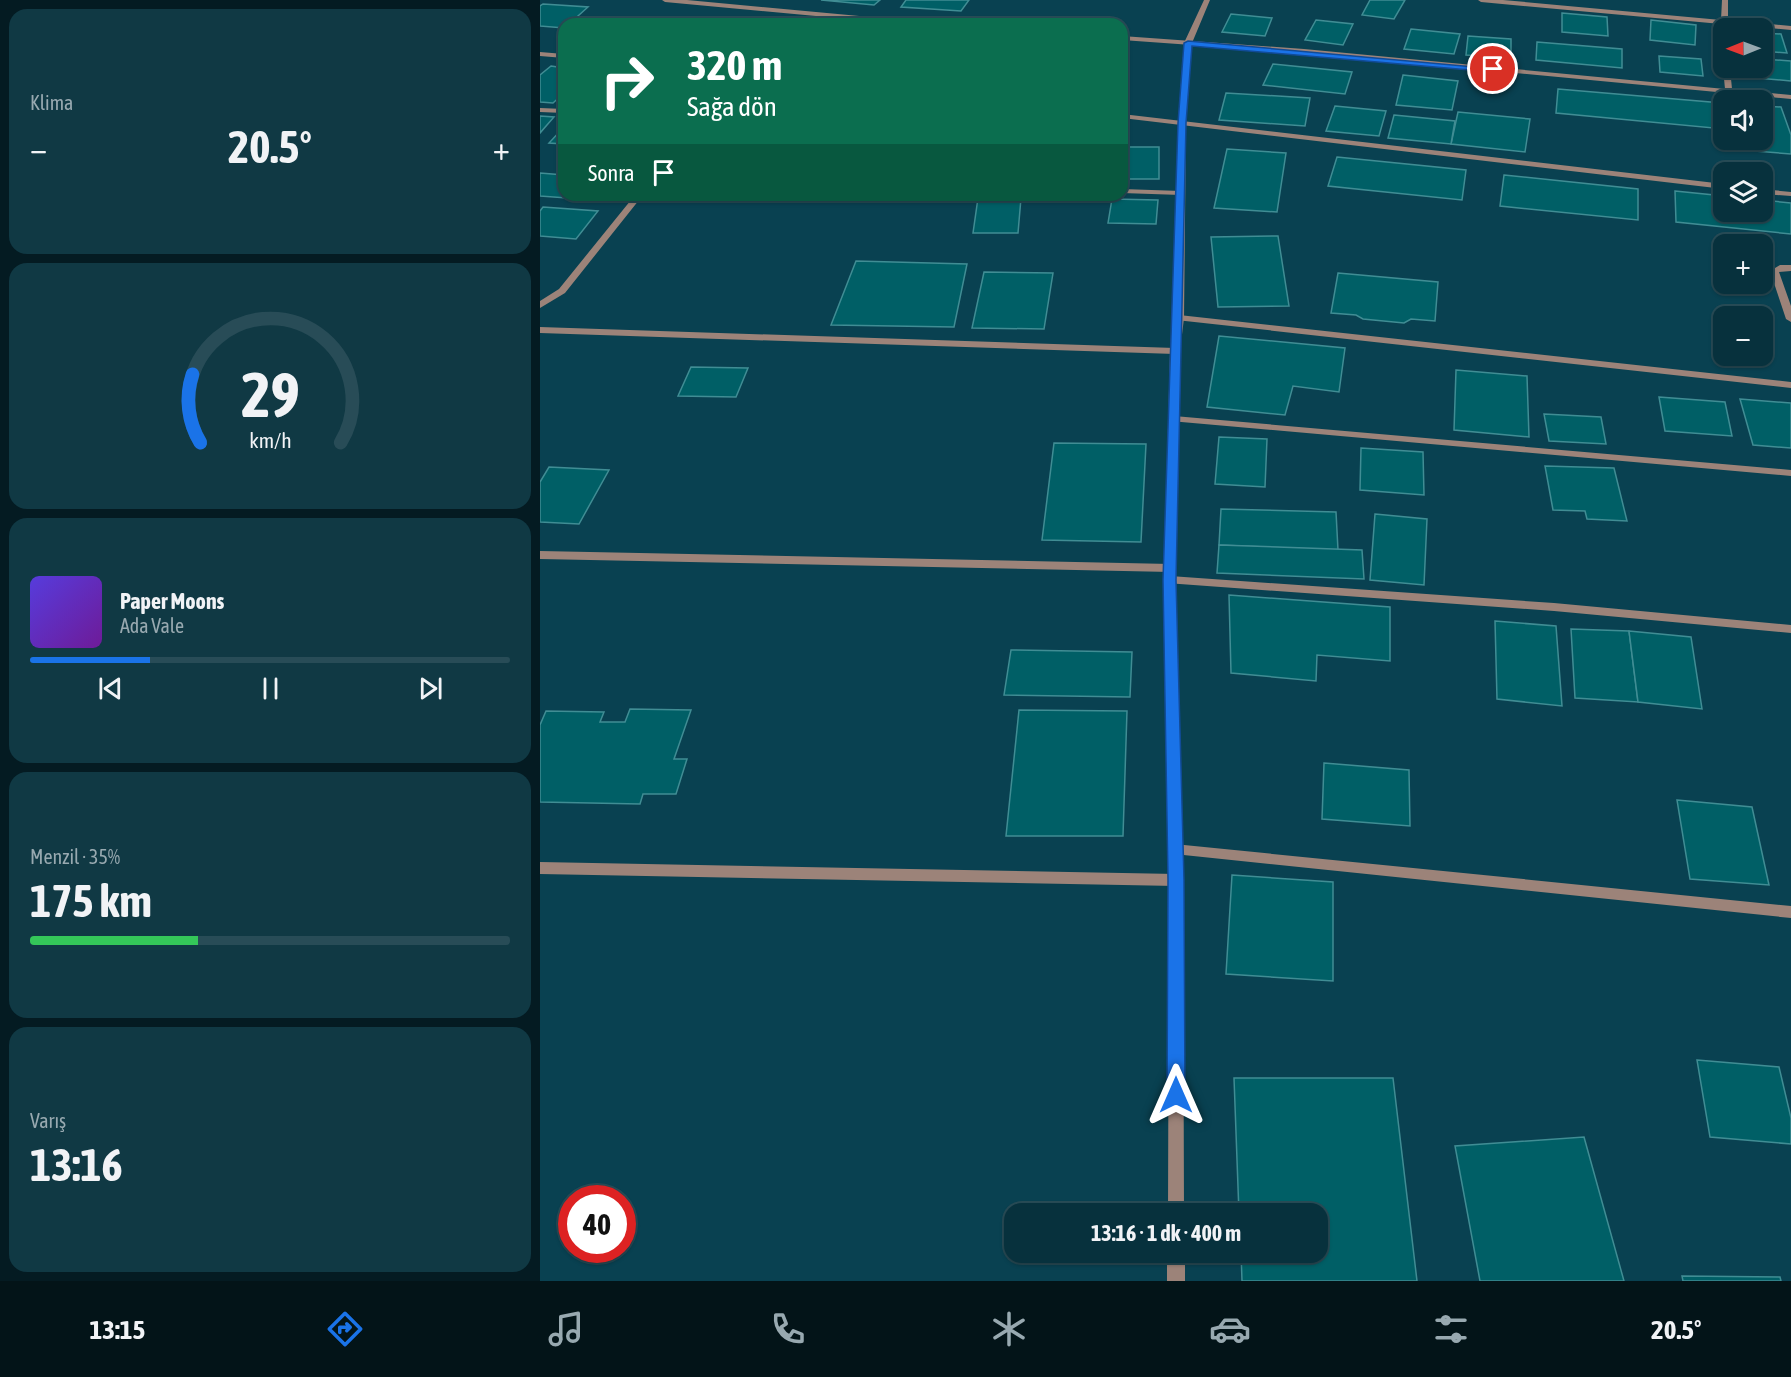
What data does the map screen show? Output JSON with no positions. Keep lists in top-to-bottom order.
{
  "north": "left",
  "page": {
    "tile": [
      "Klima",
      ["Menzil · 35%", "175 km"],
      ["Varış", "13:16"]
    ],
    "map_buttons": ["+", "−"],
    "turn": ["320 m", "Sağa dön"],
    "heat": ["−", "20.5°", "+"],
    "then": "Sonra",
    "song": ["Paper Moons", "Ada Vale"],
    "limit": "40",
    "trip": "13:16 · 1 dk · 400 m",
    "tabs": ["13:15", "20.5°"],
    "gauge": ["29", "km/h"]
  }
}
